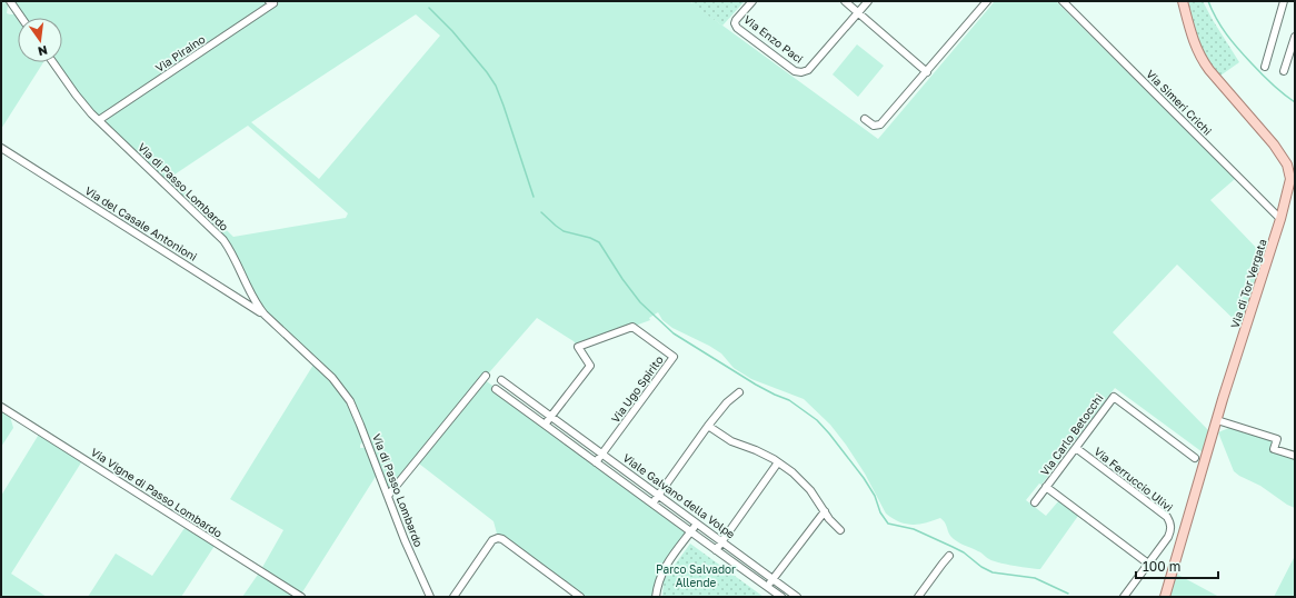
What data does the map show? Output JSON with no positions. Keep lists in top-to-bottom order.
{
  "streets": {
    "main road": ["Via di Tor Vergata"],
    "street": [
      "Via Enzo Paci",
      "Via Piraino",
      "Via Simeri Crichi",
      "Via di Passo Lombardo",
      "Via del Casale Antonioni",
      "Via Ugo Spirito",
      "Via Carlo Betocchi",
      "Via Ferruccio Ulivi",
      "Via Vigne di Passo Lombardo",
      "Viale Galvano della Volpe"
    ]
  },
  "crossings": [
    ["Via Piraino", "Via di Passo Lombardo"],
    ["Via Simeri Crichi", "Via di Tor Vergata"],
    ["Via di Passo Lombardo", "Via del Casale Antonioni"],
    ["Via Ugo Spirito", "Viale Galvano della Volpe"],
    ["Via Carlo Betocchi", "Via Ferruccio Ulivi"]
  ],
  "parks": ["Parco Salvador Allende"],
  "scale_bar": "100 m",
  "north": "bottom"
}
